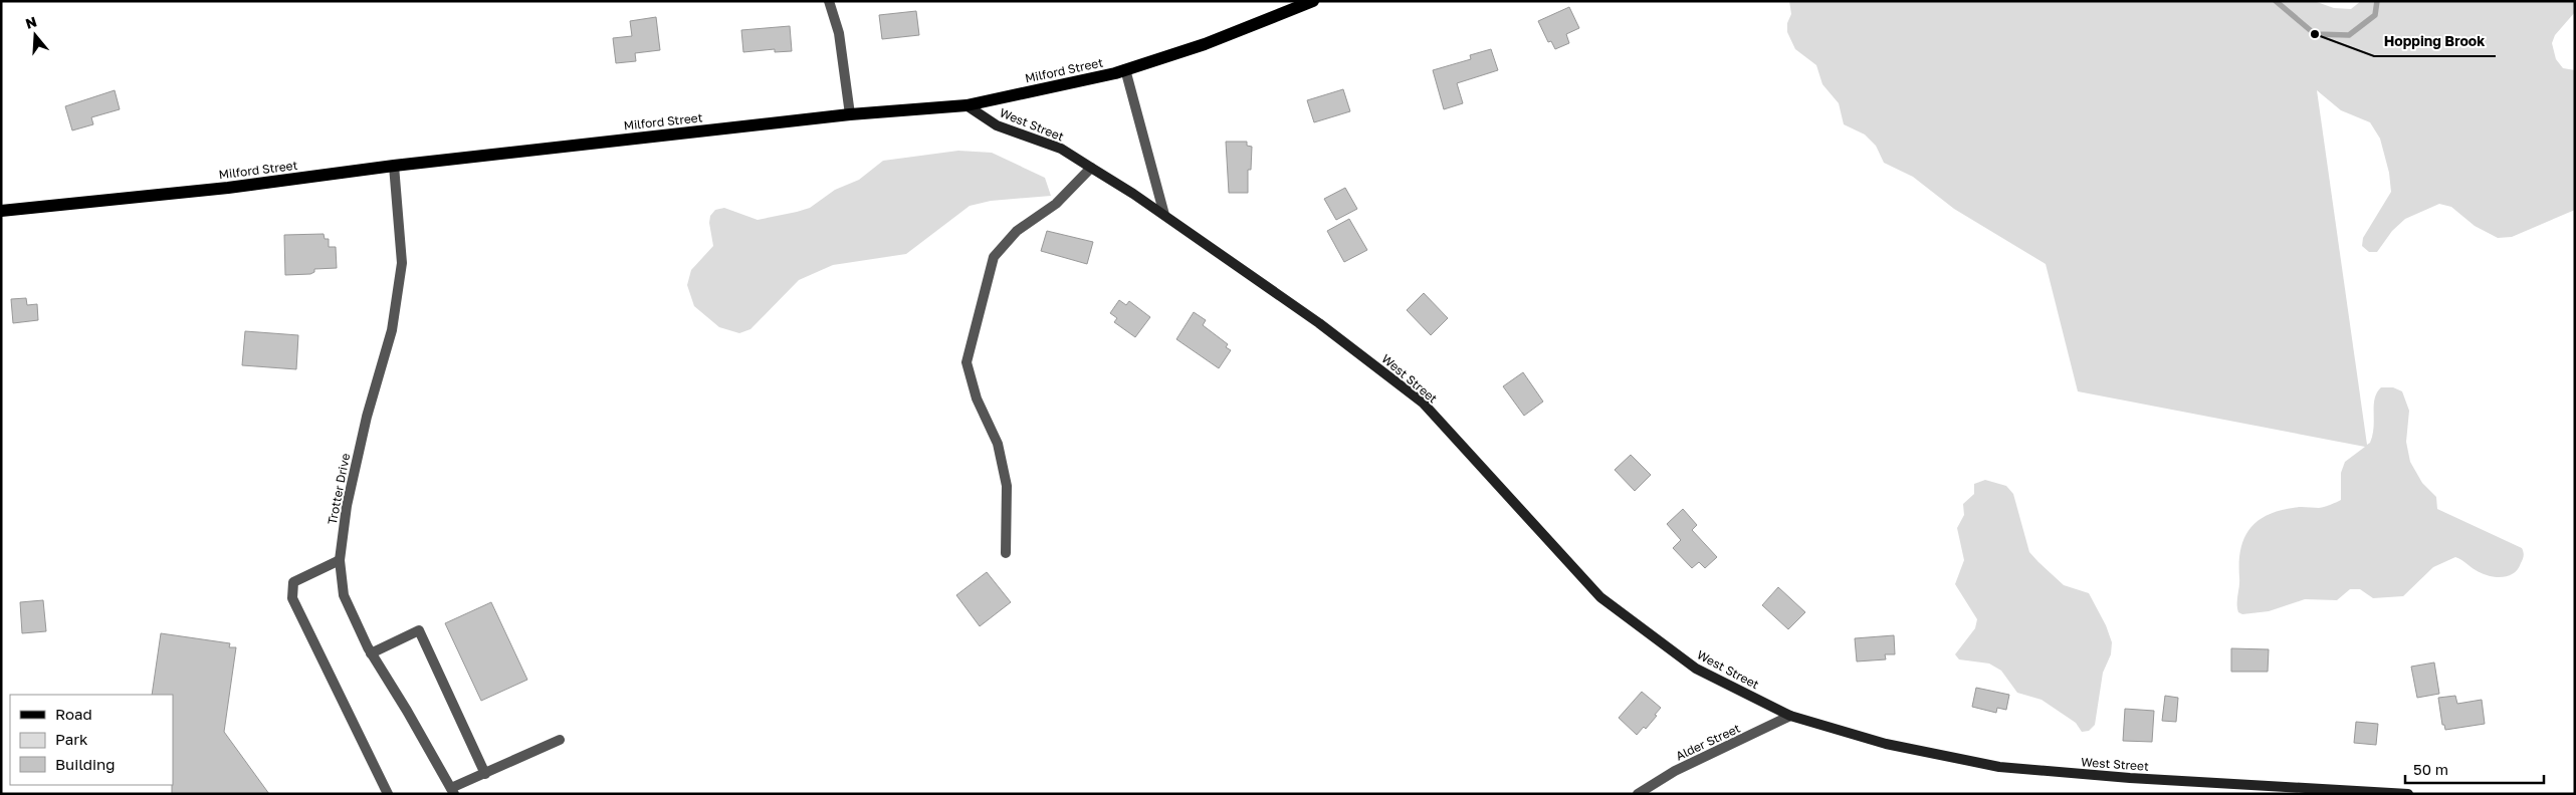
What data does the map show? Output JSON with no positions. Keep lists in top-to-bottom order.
{
  "streets": {
    "main road": ["Milford Street"],
    "street": ["West Street", "Trotter Drive", "Alder Street"]
  },
  "crossings": [
    ["Milford Street", "West Street"],
    ["Milford Street", "Trotter Drive"],
    ["West Street", "Alder Street"]
  ],
  "places": ["Hopping Brook"],
  "legend": ["Road", "Park", "Building"],
  "scale_bar": "50 m",
  "north": "top"
}
